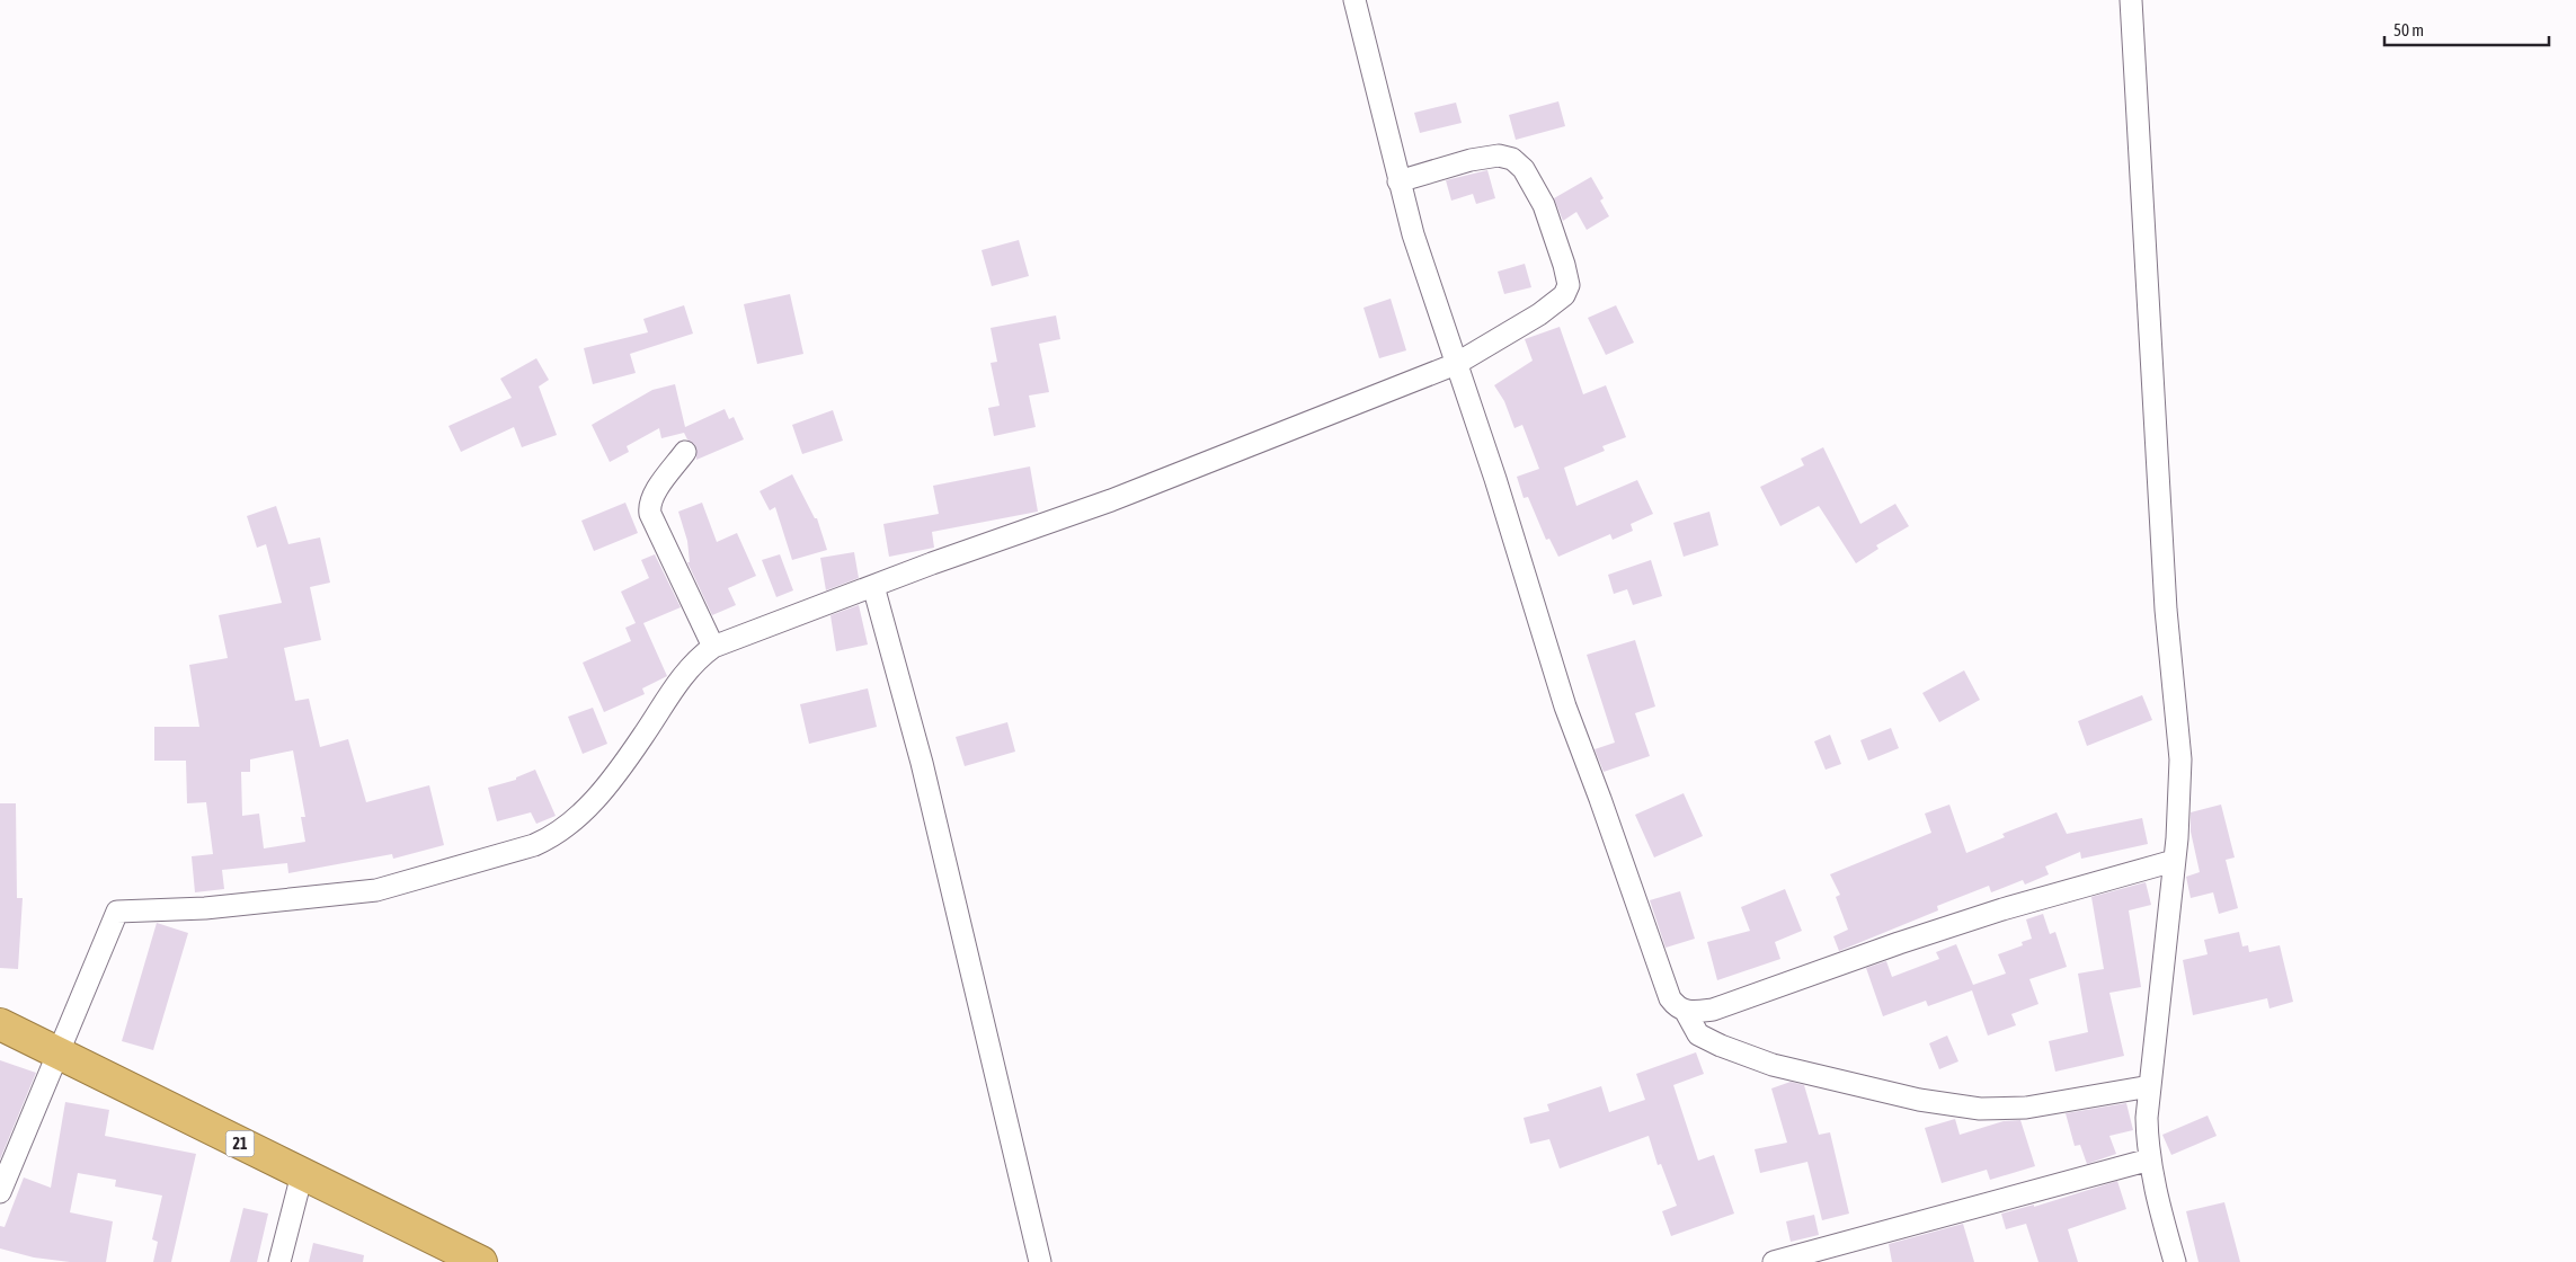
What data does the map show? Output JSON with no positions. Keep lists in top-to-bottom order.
{
  "streets": {
    "highway": ["21"]
  },
  "scale_bar": "50 m"
}
